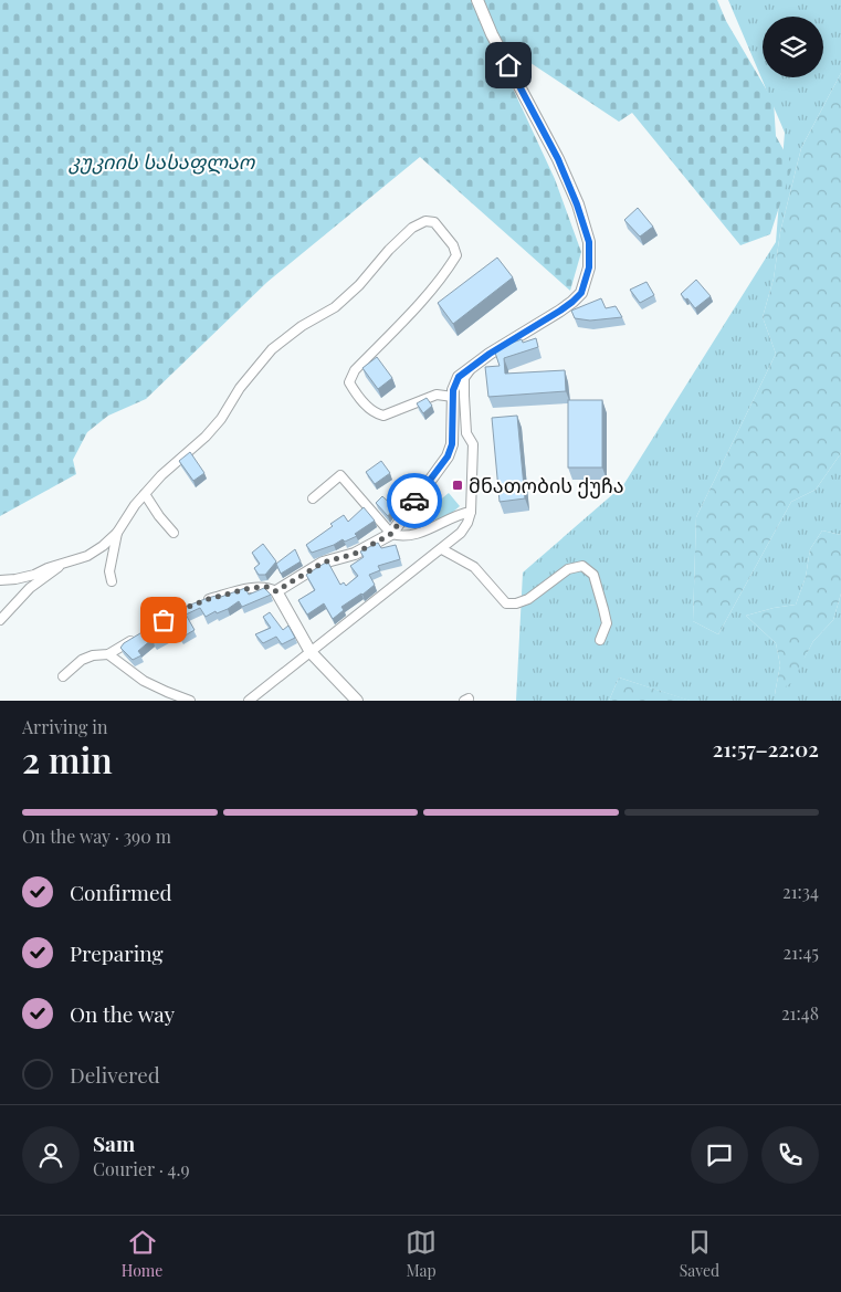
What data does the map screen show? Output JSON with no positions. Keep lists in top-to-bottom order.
{
  "parks": ["კუკიის სასაფლაო"],
  "places": {
    "transit": ["მნათობის ქუჩა"]
  },
  "page": {
    "heading": ["2 min", "Arriving in", "21:57–22:02"],
    "panel": ["Sam", "Courier · 4.9"],
    "bar": "On the way · 390 m",
    "list": [
      ["Confirmed", "21:34"],
      ["Preparing", "21:45"],
      ["On the way", "21:48"],
      "Delivered"
    ],
    "tabs": ["Home", "Map", "Saved"]
  }
}
